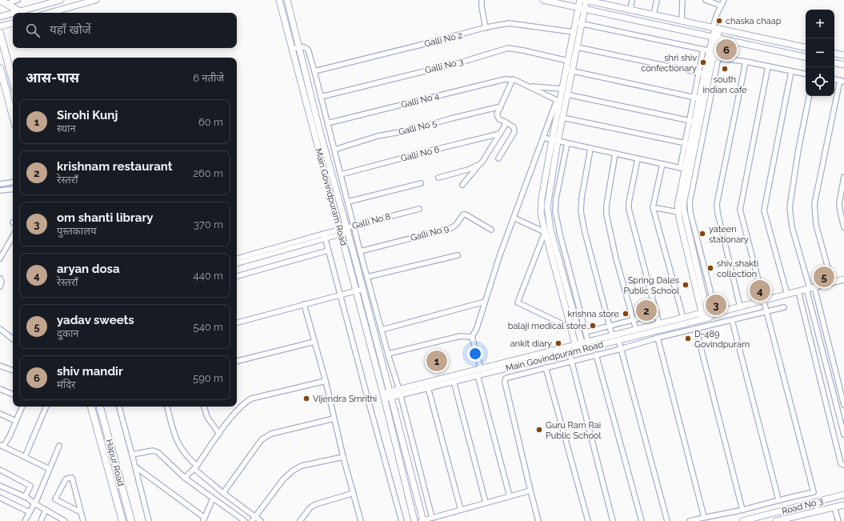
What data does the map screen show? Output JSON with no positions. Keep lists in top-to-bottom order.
{
  "streets": {
    "main road": ["Hapur Road"],
    "street": [
      "Galli No 2",
      "Galli No 3",
      "Galli No 4",
      "Galli No 5",
      "Galli No 6",
      "Main Govindpuram Road",
      "Galli No 8",
      "Galli No 9",
      "Road No 3"
    ]
  },
  "crossings": [
    ["Main Govindpuram Road", "Galli No 8"]
  ],
  "places": [
    "chaska chaap",
    "shri shiv confectionary",
    "south indian cafe",
    "yateen stationary",
    "shiv shakti collection",
    "Spring Dales Public School",
    "krishna store",
    "balaji medical store",
    "D-489 Govindpuram",
    "ankit diary",
    "Vijendra Smrithi",
    "Guru Ram Rai Public School"
  ],
  "page": {
    "map_buttons": ["+", "−"],
    "search": "यहाँ खोजें",
    "pins": [
      "6",
      "5",
      "4",
      "3",
      "2",
      "1"
    ],
    "heading": ["आस-पास", "6 नतीजे"],
    "list": [
      {
        "mark": "1",
        "name": "Sirohi Kunj",
        "note": "स्थान",
        "value": "60 m"
      },
      {
        "mark": "2",
        "name": "krishnam restaurant",
        "note": "रेस्तराँ",
        "value": "260 m"
      },
      {
        "mark": "3",
        "name": "om shanti library",
        "note": "पुस्तकालय",
        "value": "370 m"
      },
      {
        "mark": "4",
        "name": "aryan dosa",
        "note": "रेस्तराँ",
        "value": "440 m"
      },
      {
        "mark": "5",
        "name": "yadav sweets",
        "note": "दुकान",
        "value": "540 m"
      },
      {
        "mark": "6",
        "name": "shiv mandir",
        "note": "मंदिर",
        "value": "590 m"
      }
    ]
  }
}
